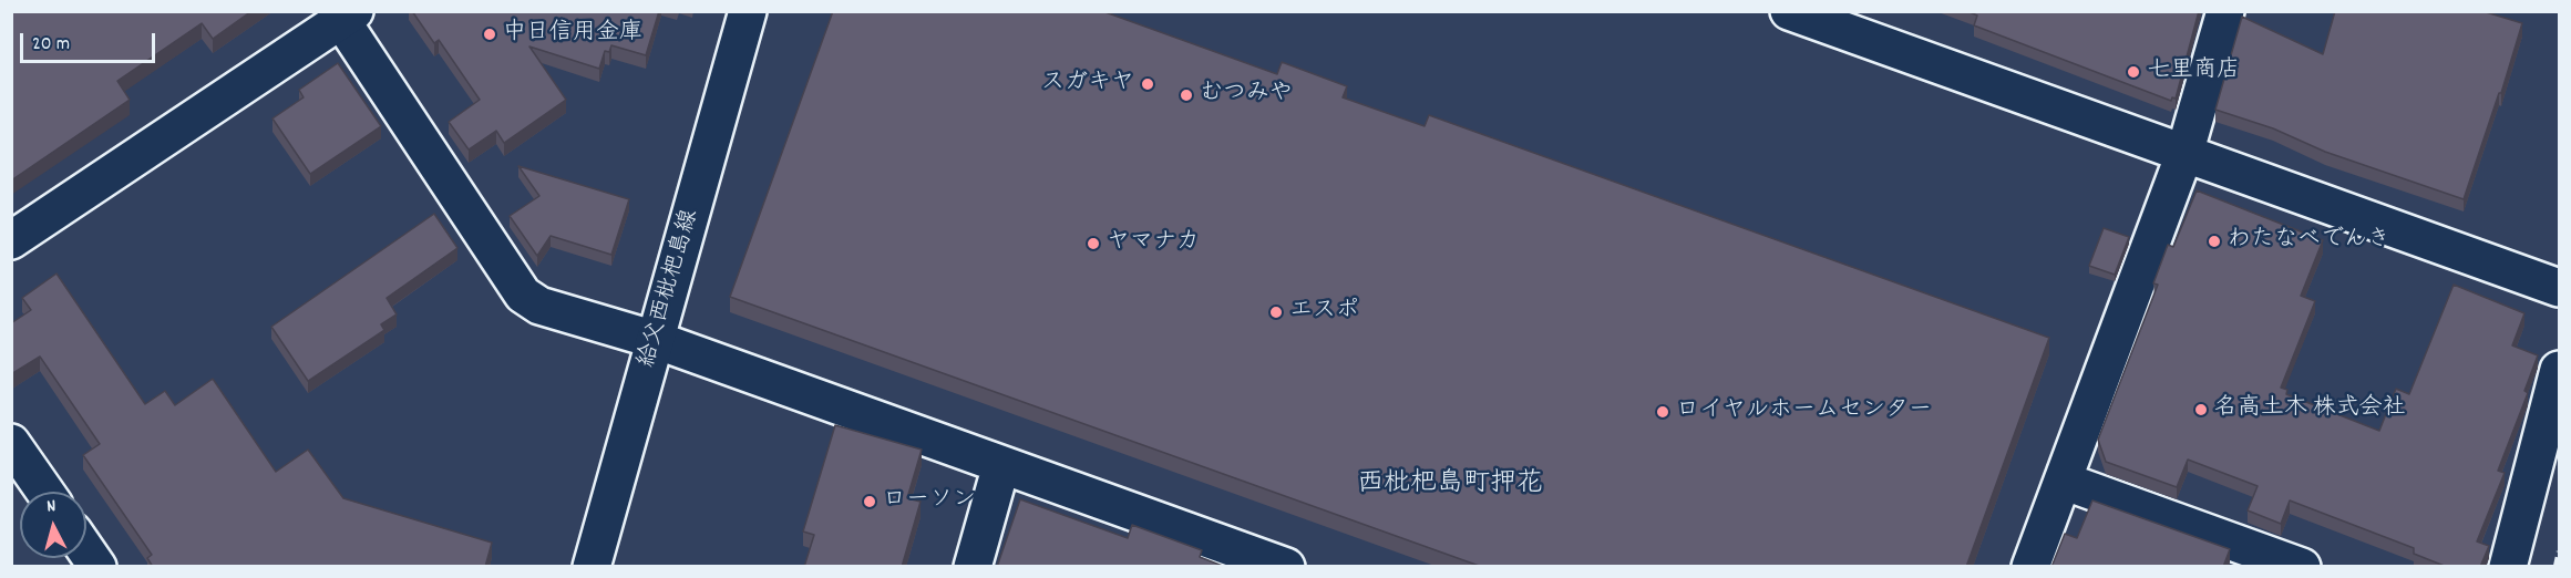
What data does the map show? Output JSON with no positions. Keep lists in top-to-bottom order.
{
  "streets": {
    "street": ["給父西枇杷島線"]
  },
  "districts": ["西枇杷島町押花"],
  "places": [
    "中日信用金庫",
    "七里商店",
    "スガキヤ",
    "むつみや",
    "わたなべでんき",
    "ヤマナカ",
    "エスポ",
    "名高土木 株式会社",
    "ロイヤルホームセンター",
    "ローソン"
  ],
  "scale_bar": "20 m",
  "north": "top"
}
